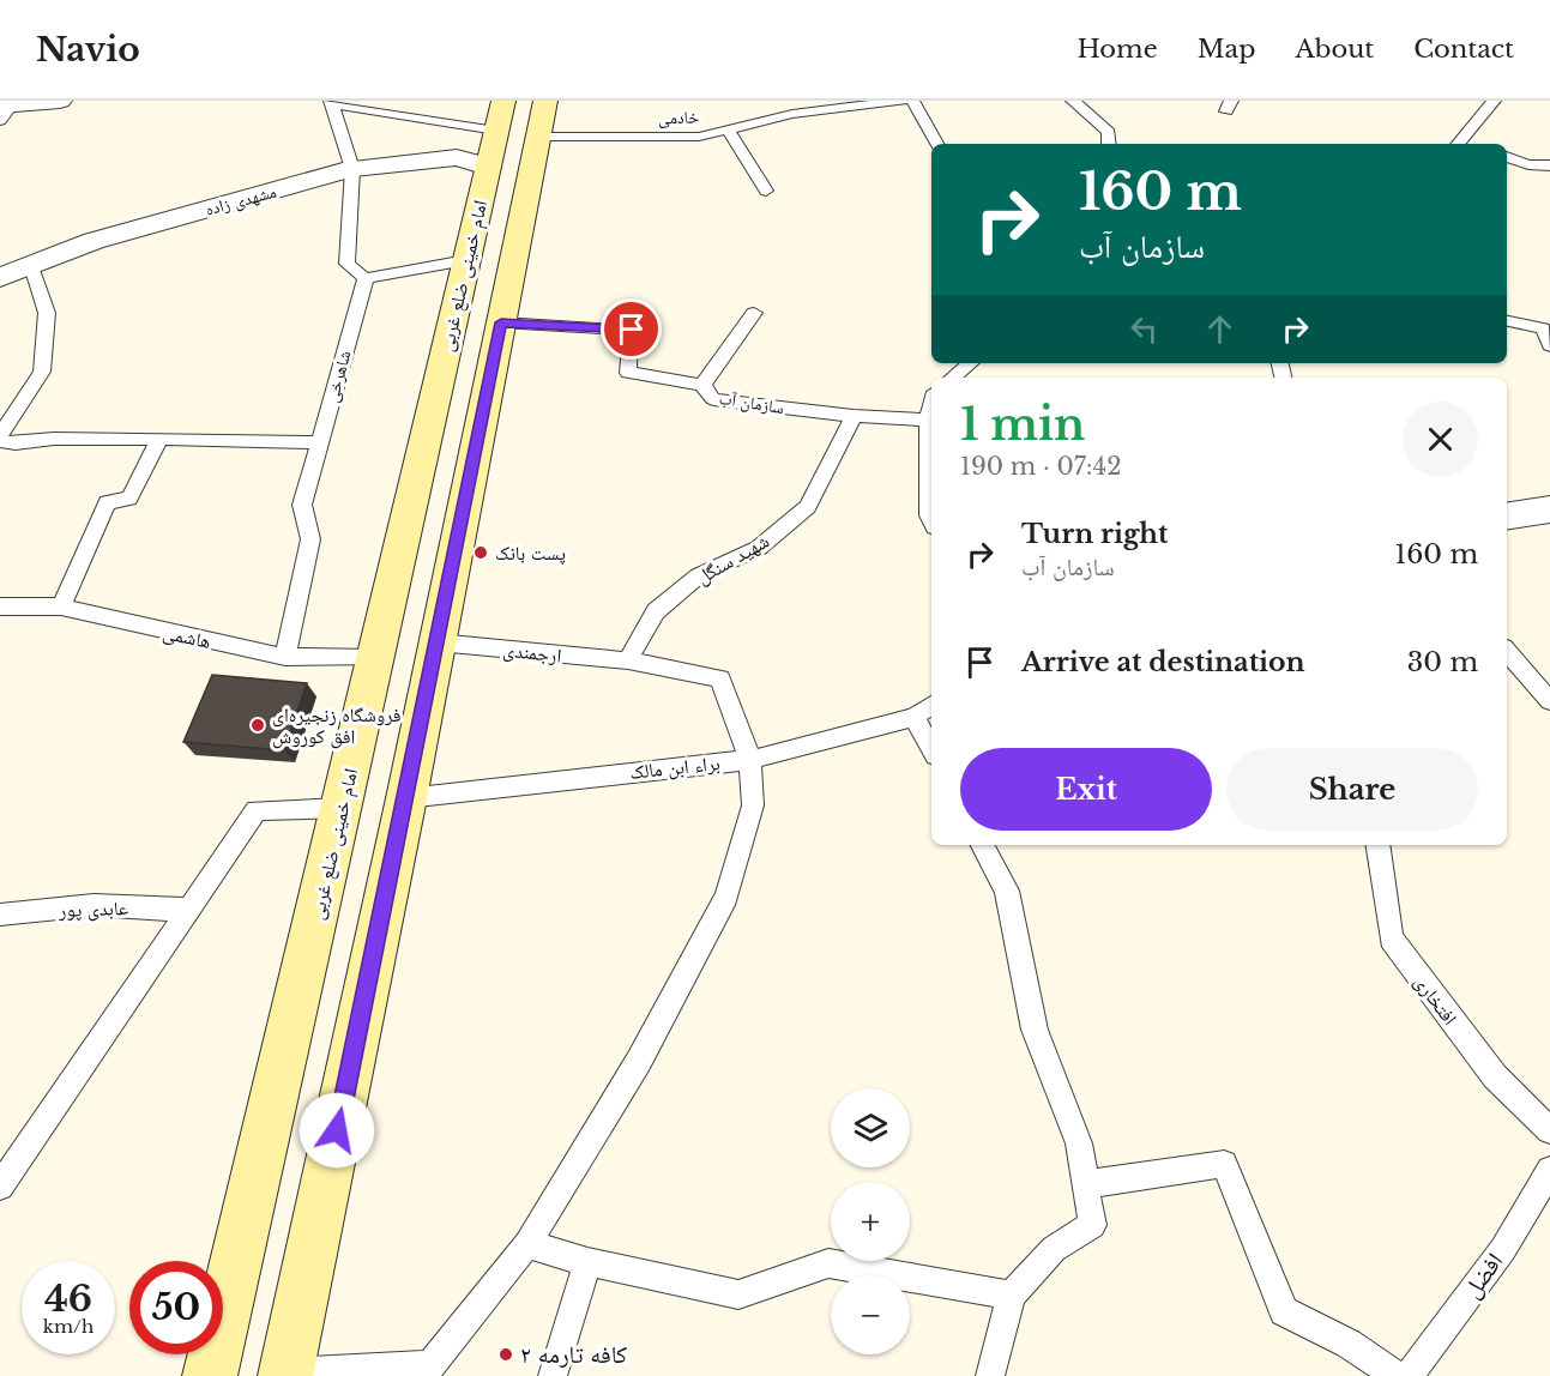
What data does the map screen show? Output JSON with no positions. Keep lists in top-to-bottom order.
{
  "streets": {
    "main road": ["امام خمینی ضلع غربی"],
    "street": ["مشهدی زاده"],
    "lane": [
      "خادمی",
      "شاهرخی",
      "سازمان آب",
      "شهید سنگل",
      "هاشمی",
      "ارجمندی",
      "براء ابن مالک",
      "عابدی پور",
      "افتخاری",
      "افضل"
    ]
  },
  "crossings": [
    ["مشهدی زاده", "امام خمینی ضلع غربی"],
    ["امام خمینی ضلع غربی", "هاشمی"],
    ["شاهرخی", "هاشمی"],
    ["سازمان آب", "شهید سنگل"],
    ["شهید سنگل", "ارجمندی"],
    ["ارجمندی", "براء ابن مالک"]
  ],
  "places": ["پست بانک", "فروشگاه زنجیره‌ای افق کوروش", "کافه تارمه ۲"],
  "page": {
    "header": "Navio",
    "nav": [
      "Home",
      "Map",
      "About",
      "Contact"
    ],
    "turn": ["160 m", "سازمان آب"],
    "heading": ["1 min", "190 m · 07:42"],
    "list": [
      {
        "name": "Turn right",
        "note": "سازمان آب",
        "value": "160 m"
      },
      {
        "name": "Arrive at destination",
        "value": "30 m"
      }
    ],
    "buttons": ["Exit", "Share"],
    "map_buttons": ["+", "−"],
    "speed": "46 km/h",
    "limit": "50"
  }
}
